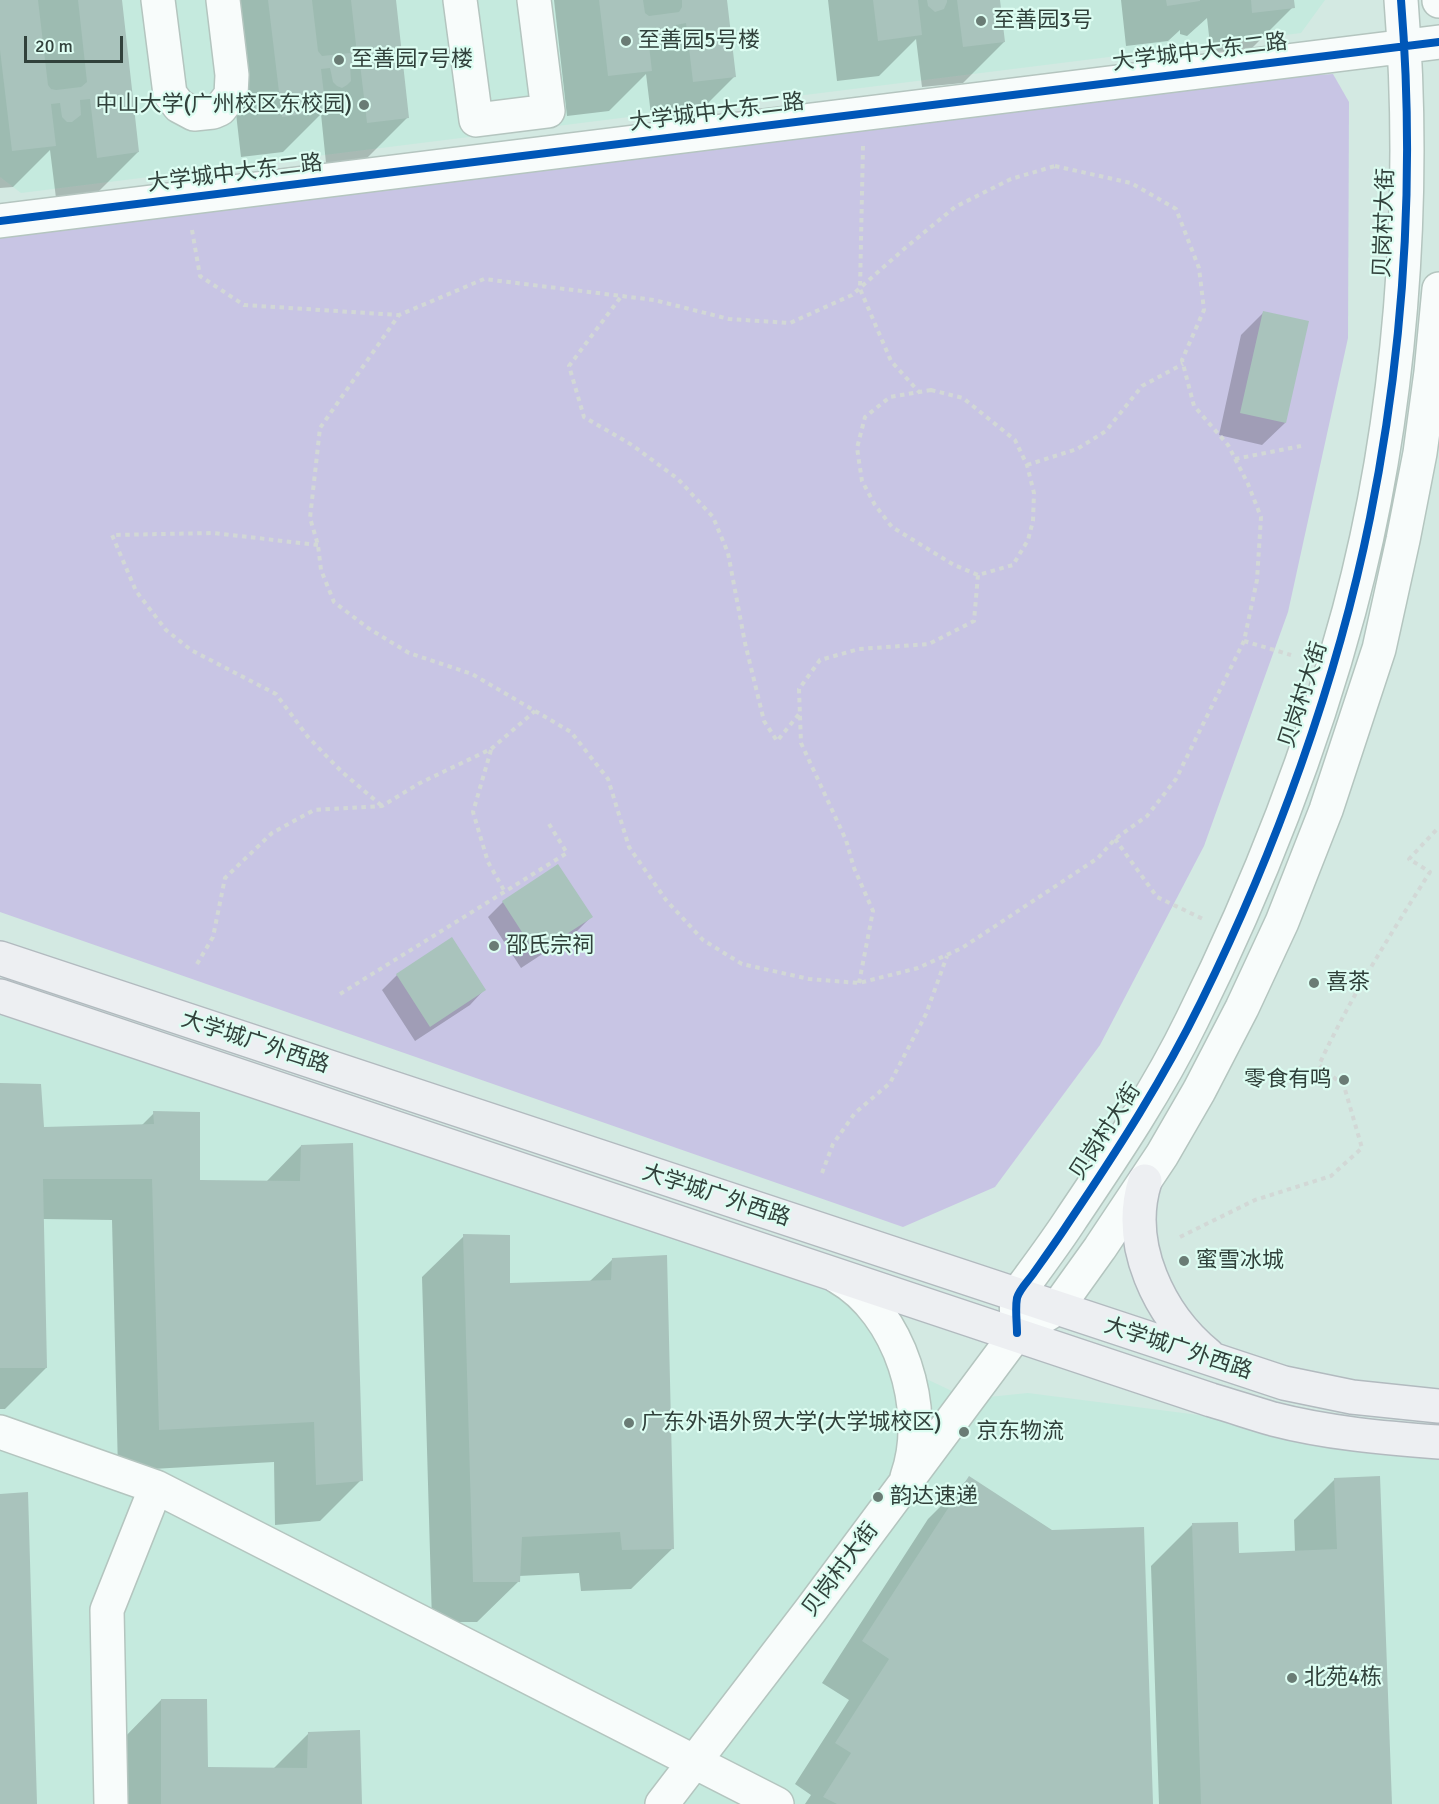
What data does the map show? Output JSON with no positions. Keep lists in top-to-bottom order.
{
  "streets": {
    "main road": ["大学城广外西路"],
    "street": ["大学城中大东二路", "贝岗村大街"]
  },
  "crossings": [
    ["大学城中大东二路", "贝岗村大街"],
    ["贝岗村大街", "大学城广外西路"]
  ],
  "places": [
    "至善园3号",
    "至善园5号楼",
    "至善园7号楼",
    "中山大学(广州校区东校园)",
    "邵氏宗祠",
    "喜茶",
    "零食有鸣",
    "蜜雪冰城",
    "广东外语外贸大学(大学城校区)",
    "京东物流",
    "韵达速递",
    "北苑4栋"
  ],
  "scale_bar": "20 m"
}
